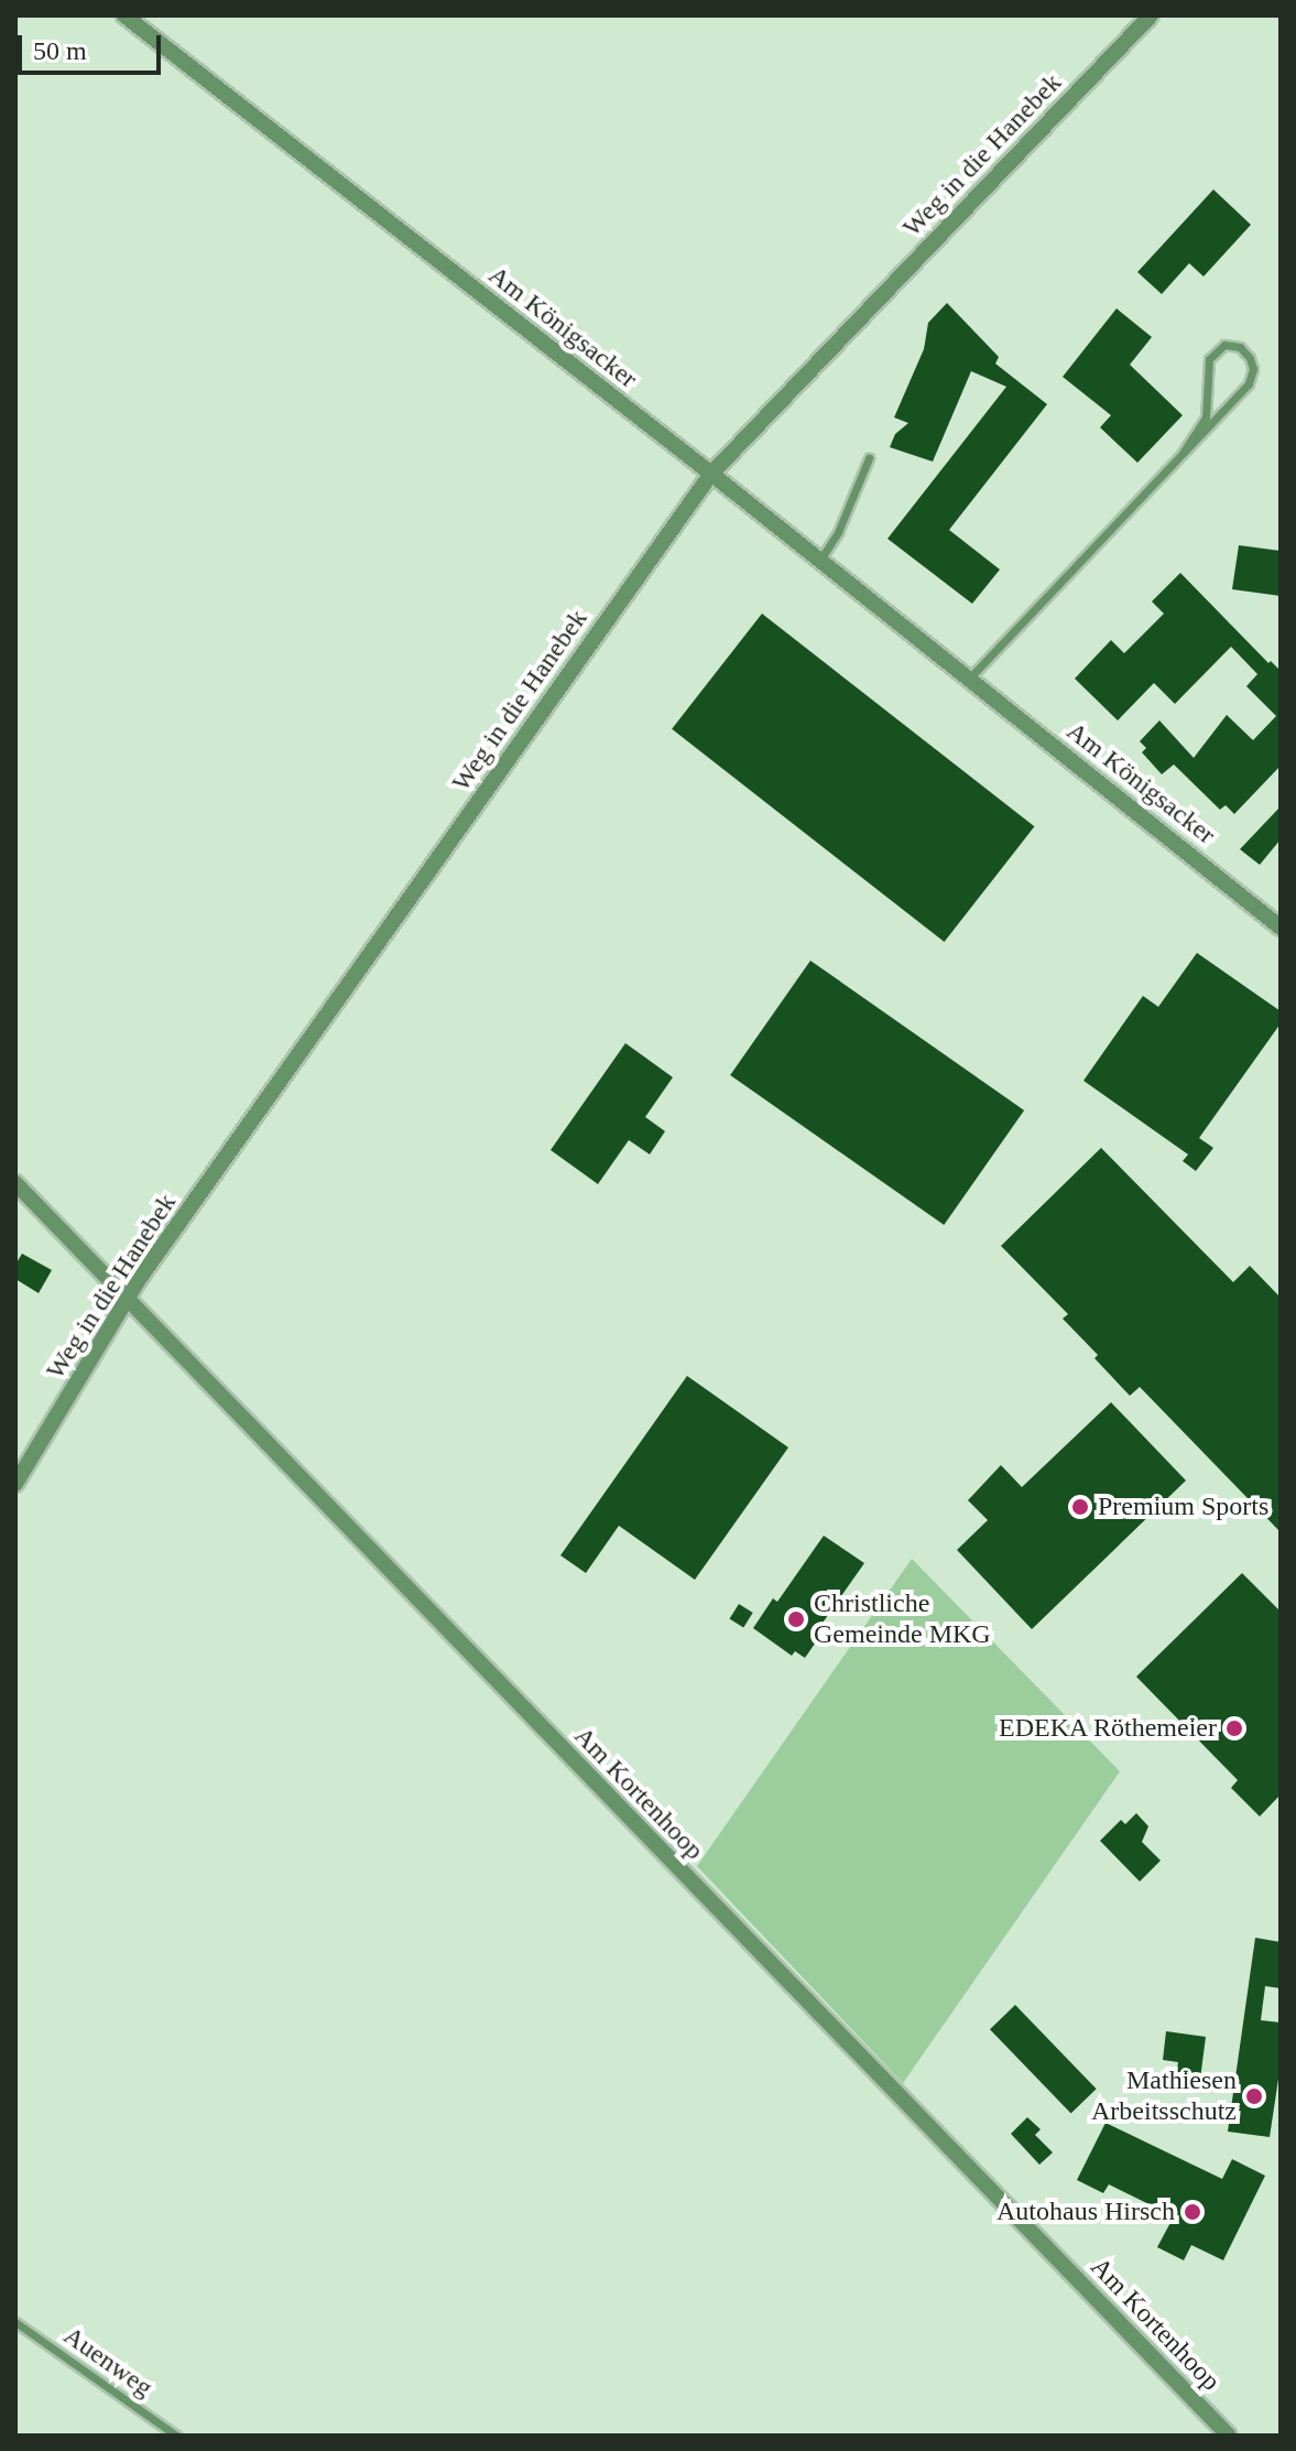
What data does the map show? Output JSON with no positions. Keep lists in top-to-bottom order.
{
  "streets": {
    "street": ["Weg in die Hanebek", "Am Königsacker", "Am Kortenhoop"],
    "lane": ["Auenweg"]
  },
  "crossings": [
    ["Weg in die Hanebek", "Am Königsacker"],
    ["Weg in die Hanebek", "Am Kortenhoop"]
  ],
  "places": [
    "Premium Sports",
    "Christliche Gemeinde MKG",
    "EDEKA Röthemeier",
    "Mathiesen Arbeitsschutz",
    "Autohaus Hirsch"
  ],
  "scale_bar": "50 m"
}
